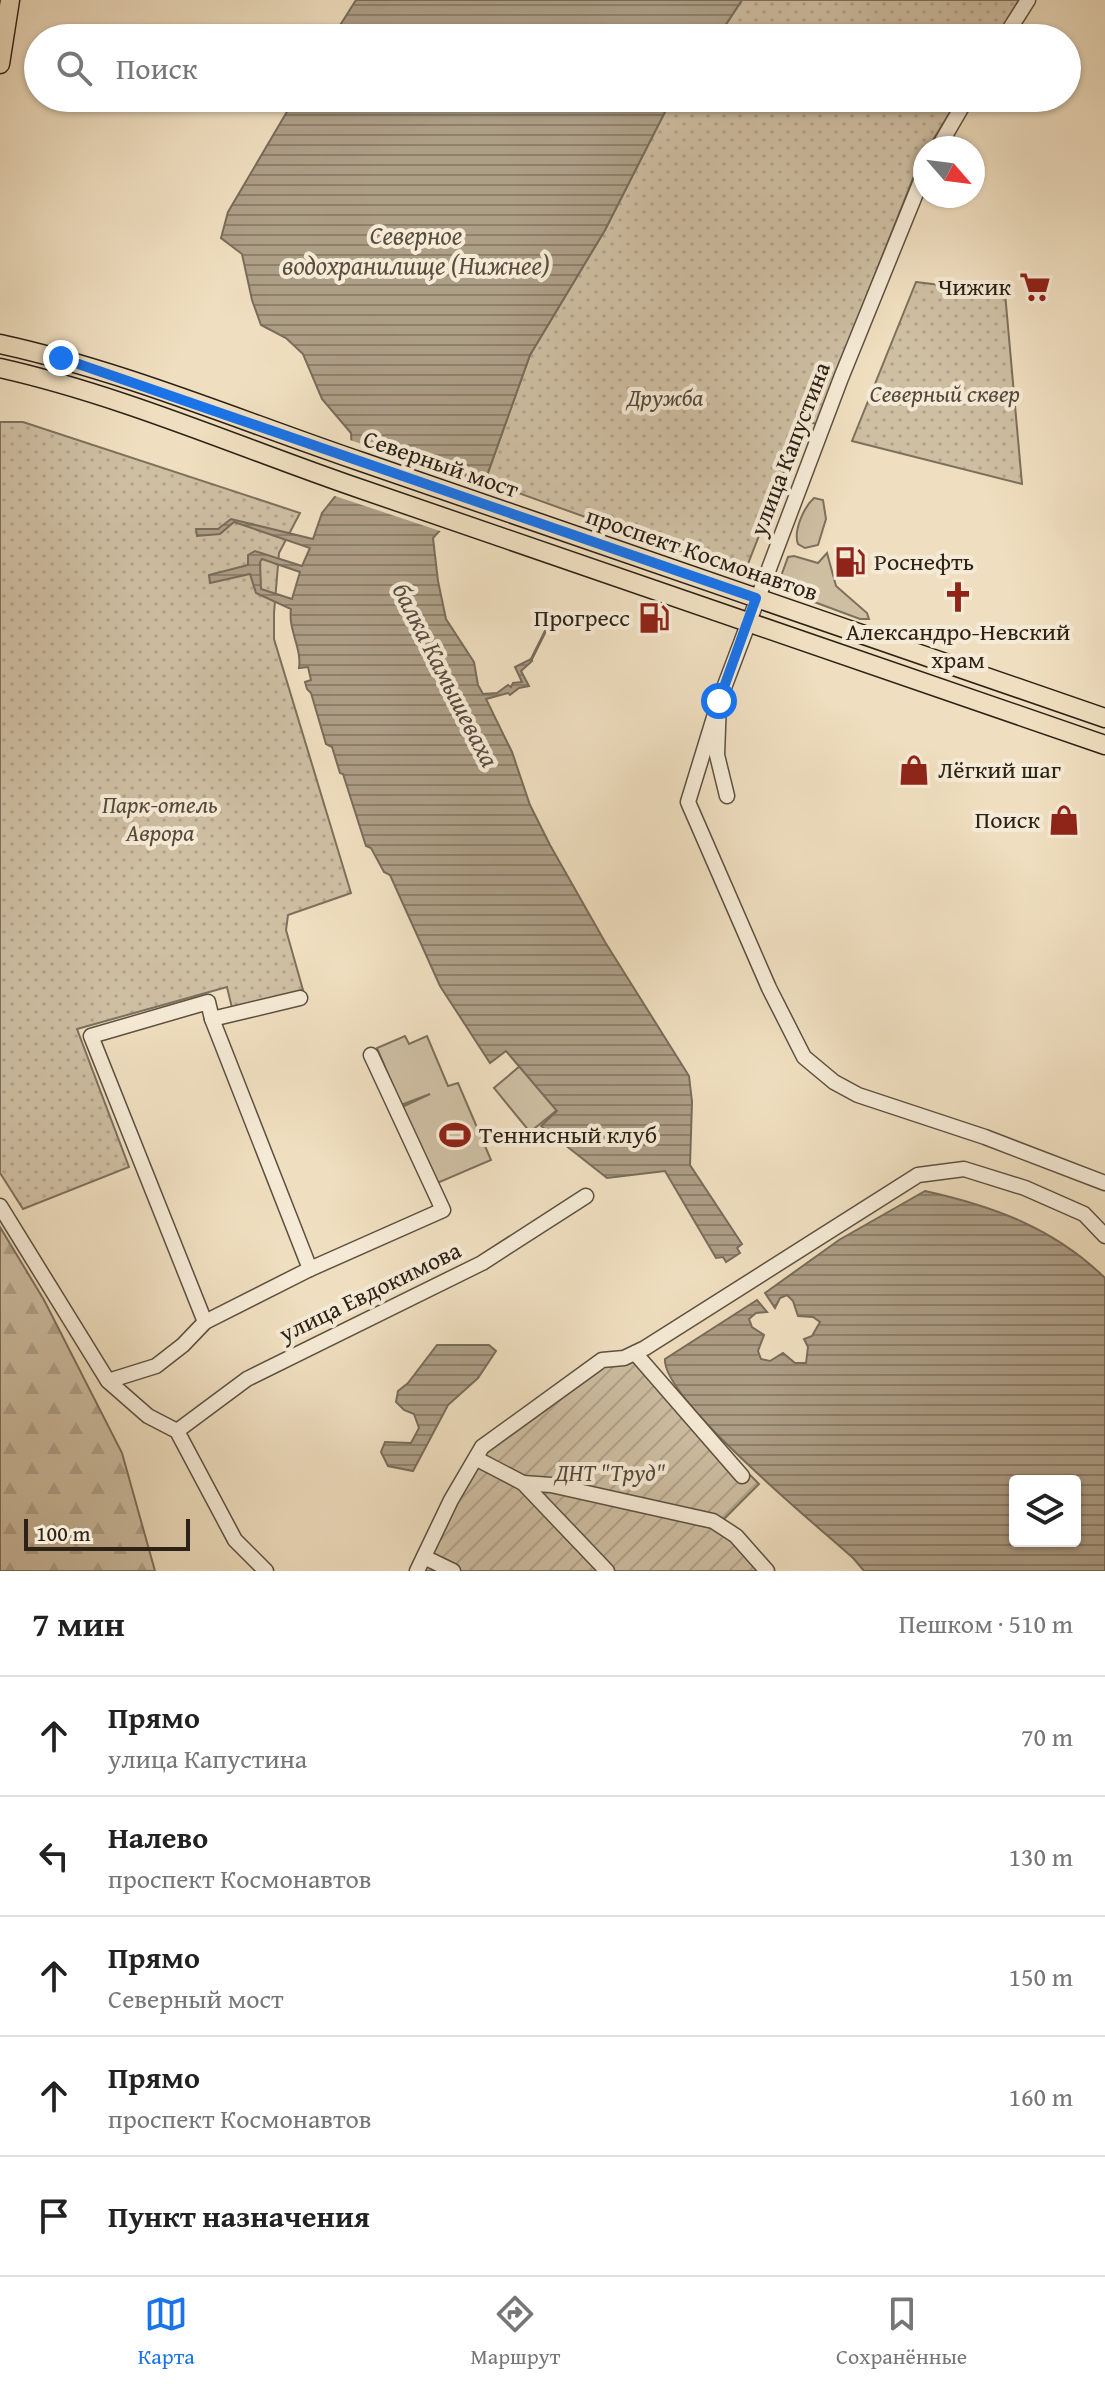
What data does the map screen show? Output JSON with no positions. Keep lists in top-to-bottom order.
{
  "streets": {
    "main road": ["Северный мост", "проспект Космонавтов"],
    "street": ["улица Капустина", "улица Евдокимова"]
  },
  "crossings": [
    ["улица Капустина", "проспект Космонавтов"],
    ["Северный мост", "проспект Космонавтов"]
  ],
  "water": ["Северное водохранилище (Нижнее)", "балка Камышеваха"],
  "parks": [
    "Северный сквер",
    "Дружба",
    "Парк-отель Аврора",
    "ДНТ \"Труд\""
  ],
  "places": {
    "supermarket": ["Чижик"],
    "fuel station": ["Роснефть", "Прогресс"],
    "church": ["Александро-Невский храм"],
    "shop": ["Лёгкий шаг", "Поиск"],
    "sports": ["Теннисный клуб"]
  },
  "scale_bar": "100 m",
  "north": "bottom right",
  "page": {
    "search": "Поиск",
    "scale": "100 m",
    "heading": ["7 мин", "Пешком · 510 m"],
    "list": [
      ["Прямо", "улица Капустина", "70 m"],
      ["Налево", "проспект Космонавтов", "130 m"],
      ["Прямо", "Северный мост", "150 m"],
      ["Прямо", "проспект Космонавтов", "160 m"],
      "Пункт назначения"
    ],
    "nav": ["Карта", "Маршрут", "Сохранённые"]
  }
}
